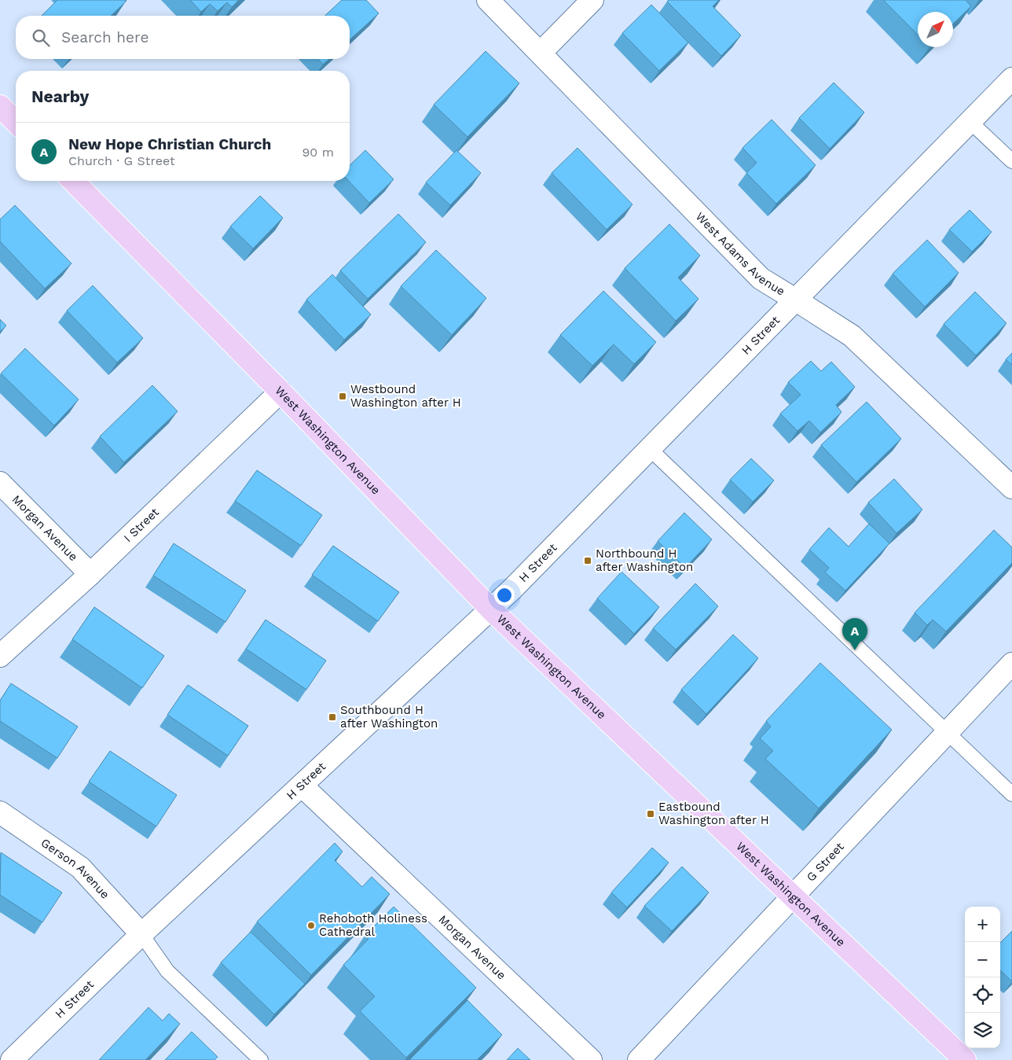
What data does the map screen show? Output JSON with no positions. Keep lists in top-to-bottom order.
{
  "streets": {
    "main road": ["West Washington Avenue"],
    "street": [
      "West Adams Avenue",
      "H Street",
      "I Street",
      "Morgan Avenue",
      "G Street",
      "Gerson Avenue"
    ]
  },
  "crossings": [
    ["West Adams Avenue", "H Street"],
    ["H Street", "West Washington Avenue"],
    ["H Street", "Morgan Avenue"],
    ["H Street", "Gerson Avenue"],
    ["West Washington Avenue", "I Street"],
    ["West Washington Avenue", "G Street"],
    ["I Street", "Morgan Avenue"]
  ],
  "places": {
    "transit": [
      "Westbound Washington after H",
      "Northbound H after Washington",
      "Southbound H after Washington",
      "Eastbound Washington after H"
    ],
    "other": ["Rehoboth Holiness Cathedral"]
  },
  "north": "top right",
  "page": {
    "search": "Search here",
    "heading": "Nearby",
    "list": [
      {
        "mark": "A",
        "name": "New Hope Christian Church",
        "note": "Church · G Street",
        "value": "90 m"
      }
    ],
    "pins": "A",
    "map_buttons": ["+", "−"]
  }
}
